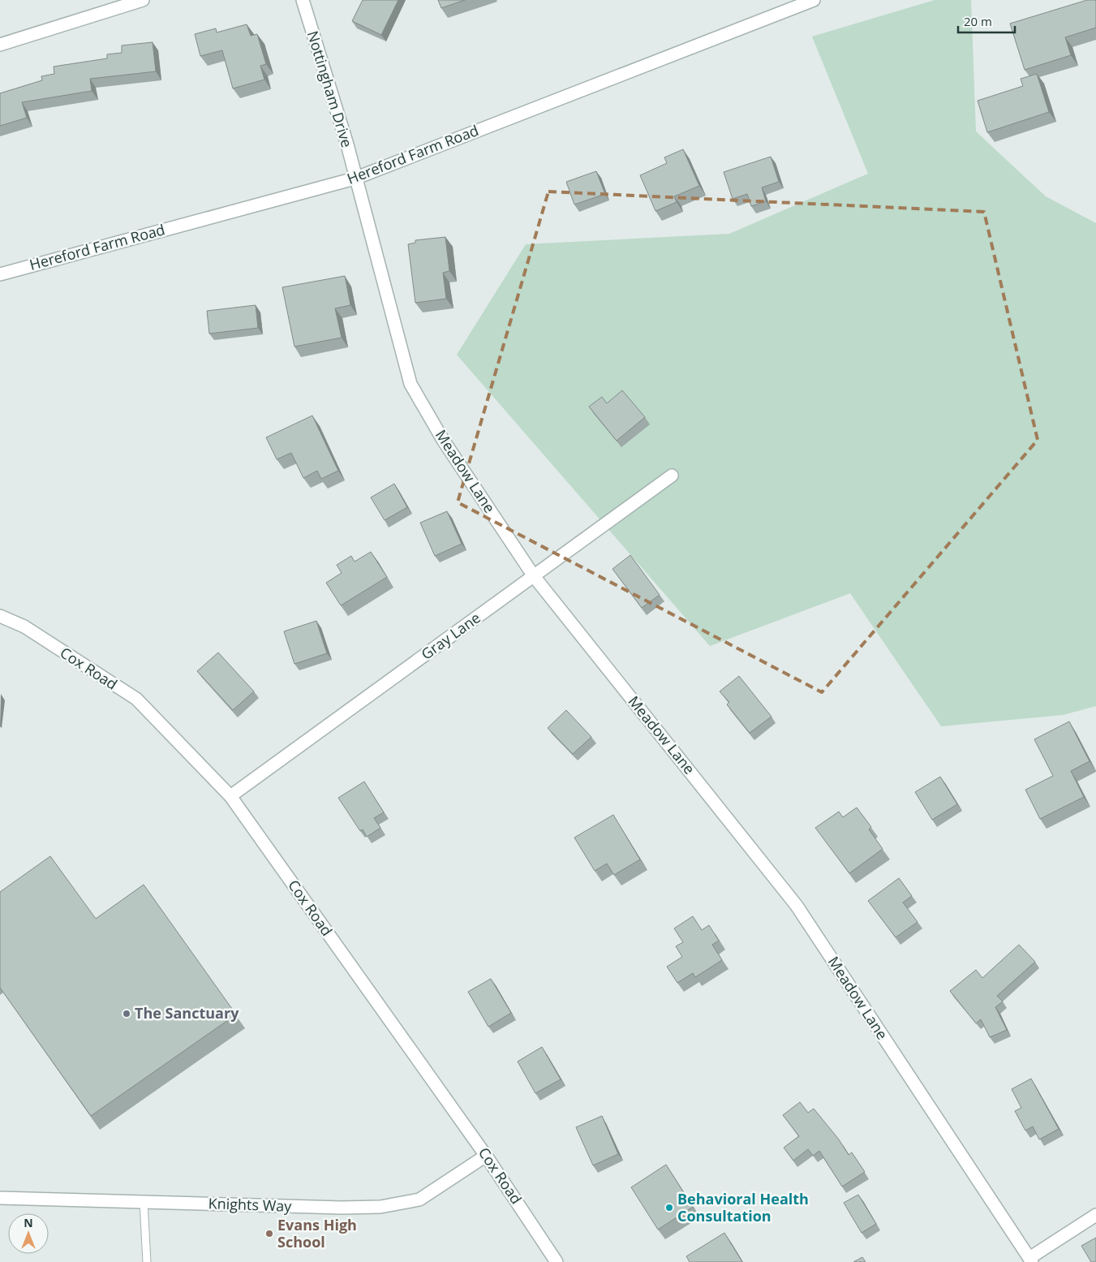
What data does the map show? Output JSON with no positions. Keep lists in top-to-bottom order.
{
  "streets": {
    "street": [
      "Nottingham Drive",
      "Hereford Farm Road",
      "Meadow Lane",
      "Gray Lane",
      "Cox Road",
      "Knights Way"
    ]
  },
  "crossings": [
    ["Nottingham Drive", "Hereford Farm Road"],
    ["Nottingham Drive", "Meadow Lane"],
    ["Hereford Farm Road", "Meadow Lane"],
    ["Meadow Lane", "Gray Lane"],
    ["Gray Lane", "Cox Road"],
    ["Cox Road", "Knights Way"]
  ],
  "places": ["The Sanctuary", "Behavioral Health Consultation", "Evans High School"],
  "scale_bar": "20 m",
  "north": "top"
}
